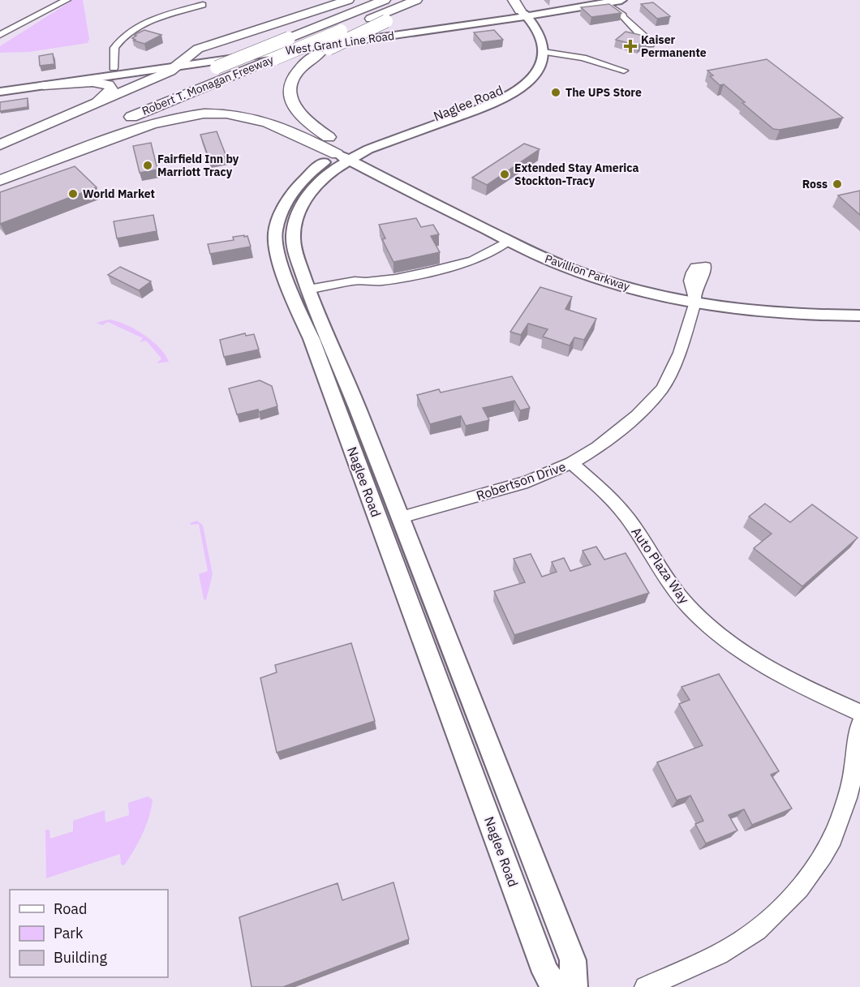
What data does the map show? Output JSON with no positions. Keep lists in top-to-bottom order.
{
  "streets": {
    "highway": ["Robert T. Monagan Freeway"],
    "main road": ["West Grant Line Road", "Naglee Road", "Pavillion Parkway"],
    "street": ["Robertson Drive", "Auto Plaza Way"]
  },
  "crossings": [
    ["West Grant Line Road", "Naglee Road"],
    ["Naglee Road", "Pavillion Parkway"],
    ["Naglee Road", "Robertson Drive"],
    ["Pavillion Parkway", "Robertson Drive"],
    ["Robertson Drive", "Auto Plaza Way"]
  ],
  "places": {
    "health": ["Kaiser Permanente"],
    "other": [
      "The UPS Store",
      "Fairfield Inn by Marriott Tracy",
      "Extended Stay America Stockton-Tracy",
      "Ross",
      "World Market"
    ]
  },
  "legend": ["Road", "Park", "Building"]
}
